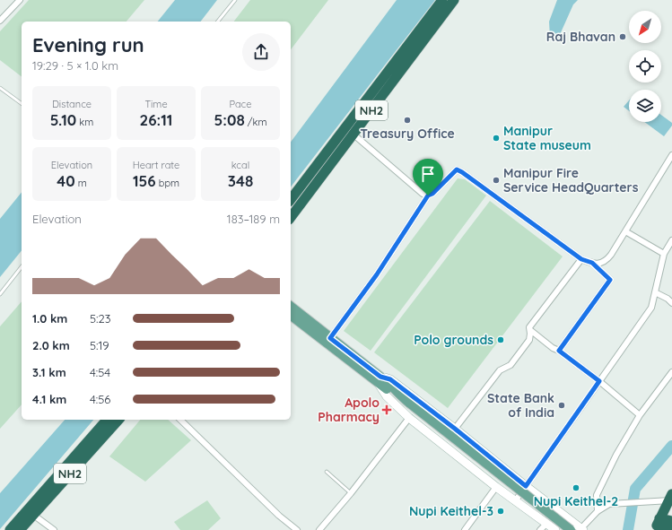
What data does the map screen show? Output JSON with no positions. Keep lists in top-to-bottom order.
{
  "streets": {
    "highway": ["NH2"]
  },
  "places": {
    "other": [
      "Raj Bhavan",
      "Treasury Office",
      "Manipur State museum",
      "Manipur Fire Service HeadQuarters",
      "Polo grounds",
      "State Bank of India",
      "Nupi Keithel-2",
      "Nupi Keithel-3"
    ],
    "health": ["Apolo Pharmacy"]
  },
  "north": "bottom left",
  "page": {
    "heading": ["Evening run", "19:29 · 5 × 1.0 km"],
    "stats": [
      ["Distance", "5.10 km"],
      ["Time", "26:11"],
      ["Pace", "5:08 /km"],
      ["Elevation", "40 m"],
      ["Heart rate", "156 bpm"],
      ["kcal", "348"]
    ],
    "chart": ["Elevation", "183–189 m"],
    "list": [
      {
        "name": "1.0 km",
        "note": "5:23"
      },
      {
        "name": "2.0 km",
        "note": "5:19"
      },
      {
        "name": "3.1 km",
        "note": "4:54"
      },
      {
        "name": "4.1 km",
        "note": "4:56"
      }
    ]
  }
}
